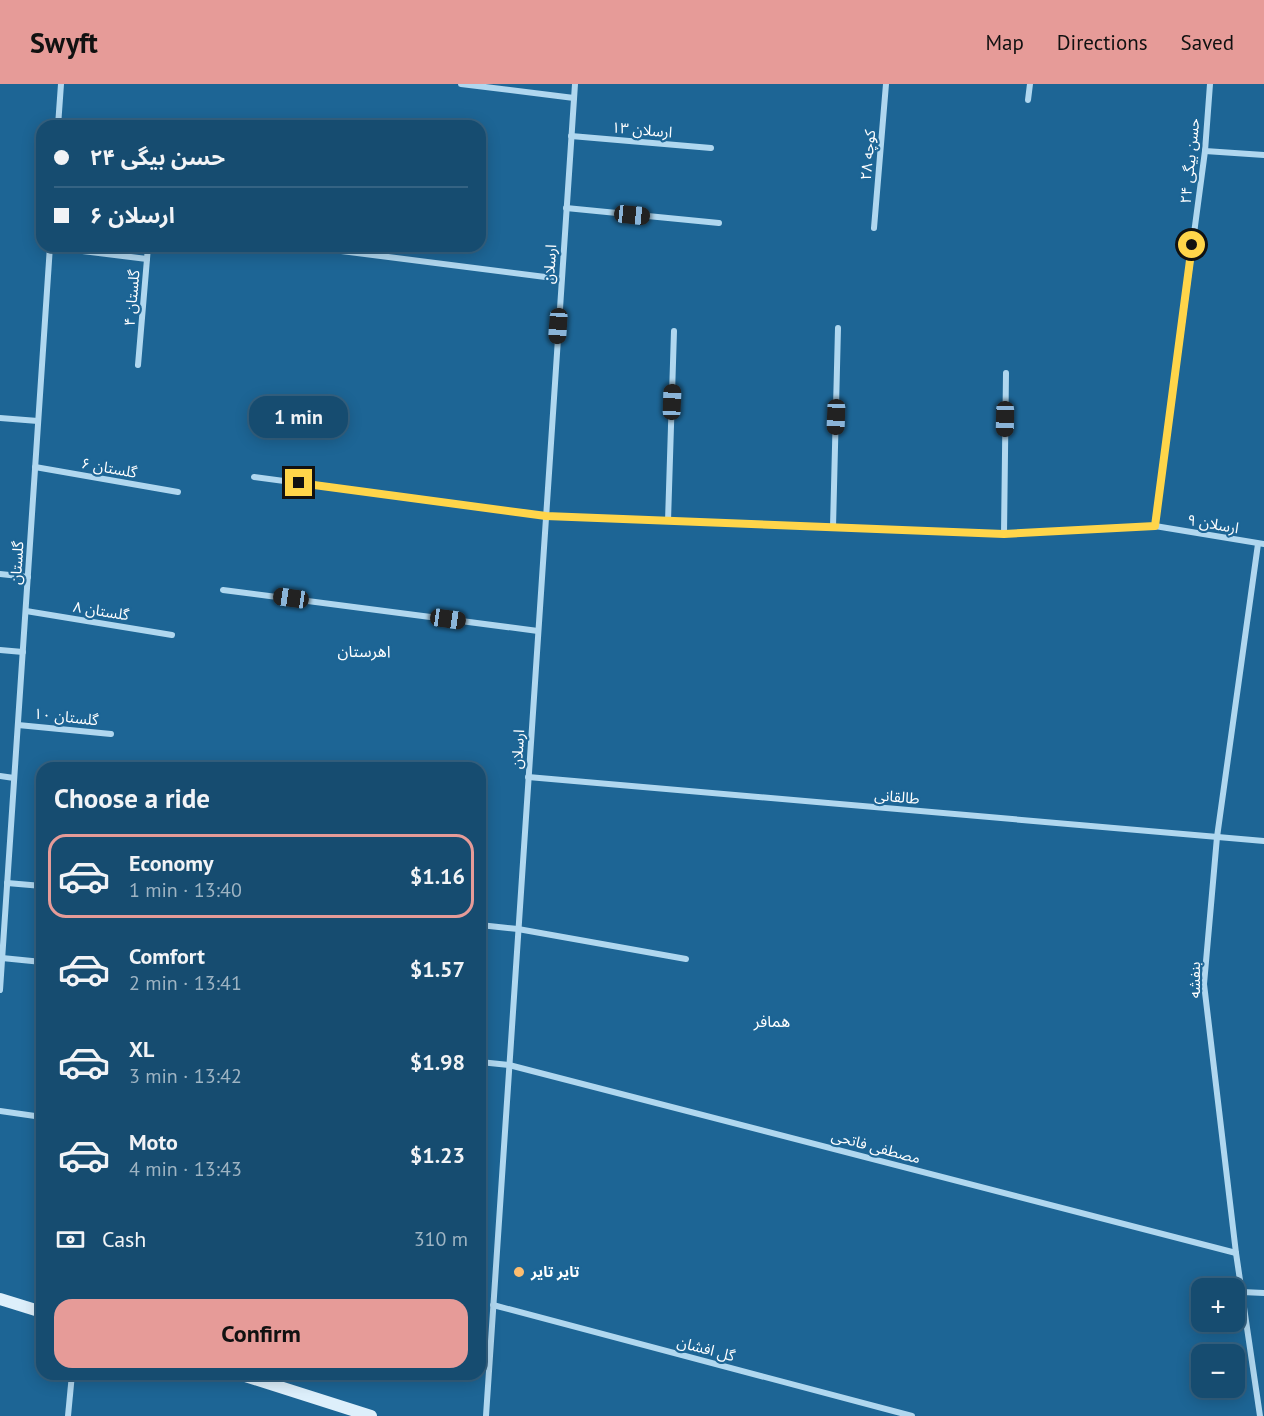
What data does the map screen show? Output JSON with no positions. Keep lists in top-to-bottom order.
{
  "streets": {
    "street": [
      "ارسلان ۱۳",
      "کوچه ۲۸",
      "حسن بیگی ۲۴",
      "ارسلان",
      "گلستان ۴",
      "گلستان ۶",
      "ارسلان ۹",
      "گلستان",
      "گلستان ۸",
      "گلستان ۱۰",
      "طالقانی",
      "بنفشه",
      "مصطفی فاتحی",
      "گل افشان"
    ]
  },
  "crossings": [
    ["ارسلان ۱۳", "ارسلان"],
    ["حسن بیگی ۲۴", "ارسلان ۹"],
    ["ارسلان", "ارسلان ۹"],
    ["ارسلان", "طالقانی"],
    ["ارسلان", "مصطفی فاتحی"],
    ["ارسلان", "گل افشان"],
    ["گلستان ۶", "گلستان"],
    ["ارسلان ۹", "بنفشه"],
    ["گلستان", "گلستان ۸"],
    ["گلستان", "گلستان ۱۰"],
    ["طالقانی", "بنفشه"],
    ["بنفشه", "مصطفی فاتحی"]
  ],
  "districts": ["اهرستان", "همافر"],
  "places": ["تایر تایر"],
  "page": {
    "header": "Swyft",
    "nav": ["Map", "Directions", "Saved"],
    "banner": ["حسن بیگی ۲۴", "ارسلان ۶"],
    "bubble": "1 min",
    "heading": "Choose a ride",
    "list": [
      {
        "name": "Economy",
        "note": "1 min · 13:40",
        "value": "$1.16"
      },
      {
        "name": "Comfort",
        "note": "2 min · 13:41",
        "value": "$1.57"
      },
      {
        "name": "XL",
        "note": "3 min · 13:42",
        "value": "$1.98"
      },
      {
        "name": "Moto",
        "note": "4 min · 13:43",
        "value": "$1.23"
      }
    ],
    "pay": ["Cash", "310 m"],
    "map_buttons": ["+", "−"],
    "buttons": "Confirm"
  }
}
